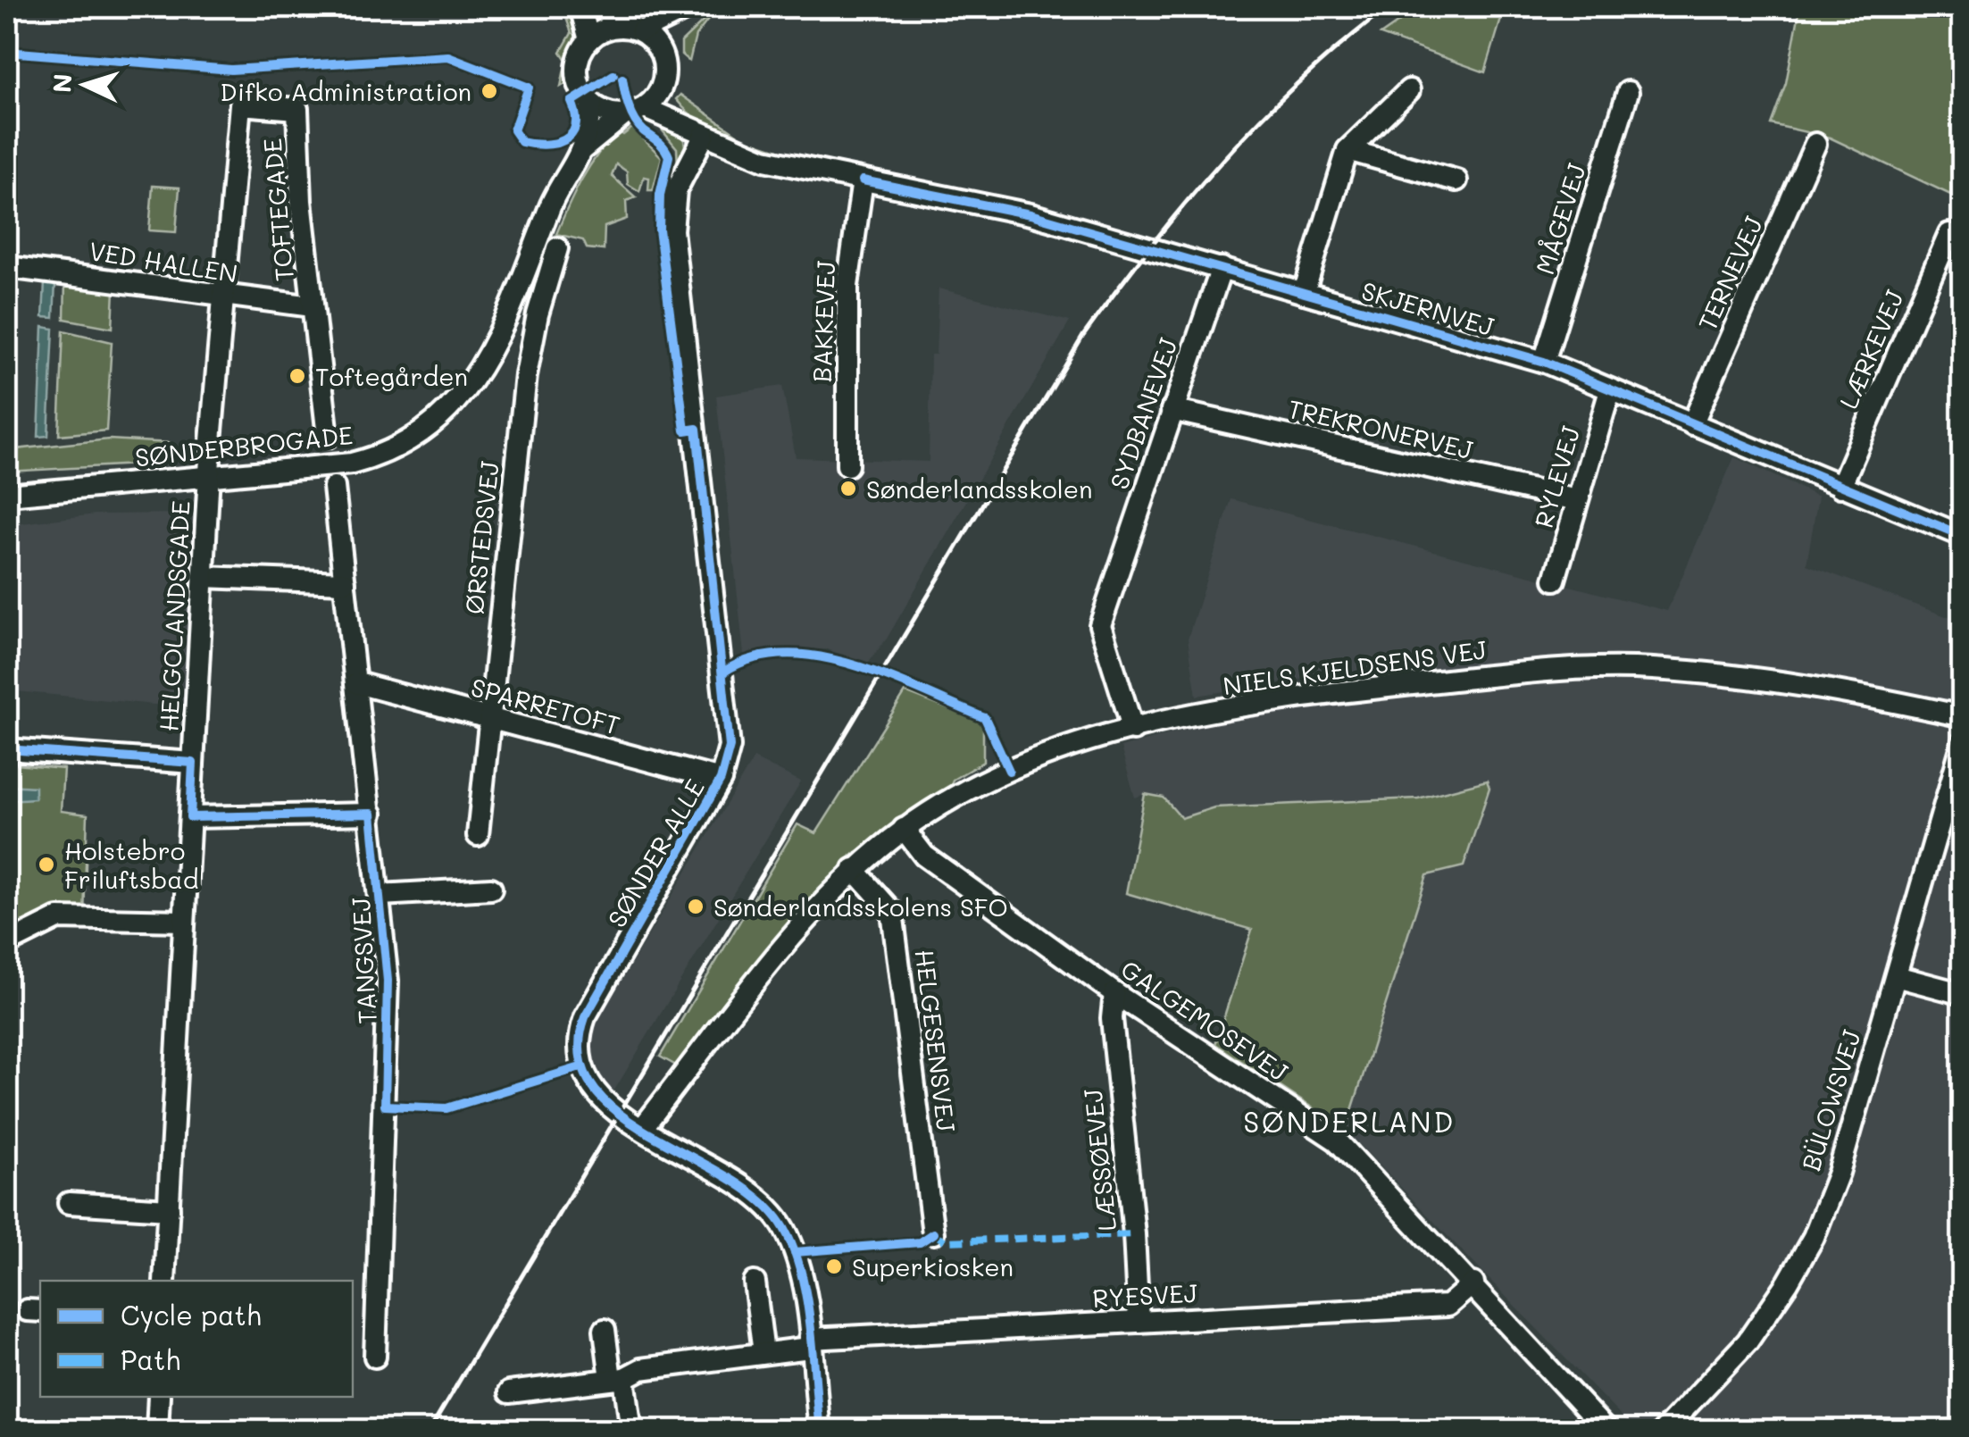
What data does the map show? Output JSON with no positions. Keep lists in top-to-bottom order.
{
  "streets": {
    "street": [
      "TOFTEGADE",
      "MÅGEVEJ",
      "VED HALLEN",
      "TERNEVEJ",
      "SKJERNVEJ",
      "BAKKEVEJ",
      "LÆRKEVEJ",
      "SYDBANEVEJ",
      "TREKRONERVEJ",
      "SØNDERBROGADE",
      "RYLEVEJ",
      "ØRSTEDSVEJ",
      "HELGOLANDSGADE",
      "NIELS KJELDSENS VEJ",
      "SPARRETOFT",
      "SØNDER ALLE",
      "TANGSVEJ",
      "GALGEMOSEVEJ",
      "HELGESENSVEJ",
      "BÜLOWSVEJ",
      "LÆSSØEVEJ",
      "RYESVEJ"
    ]
  },
  "crossings": [
    ["TOFTEGADE", "VED HALLEN"],
    ["TOFTEGADE", "HELGOLANDSGADE"],
    ["MÅGEVEJ", "SKJERNVEJ"],
    ["VED HALLEN", "HELGOLANDSGADE"],
    ["TERNEVEJ", "SKJERNVEJ"],
    ["SKJERNVEJ", "BAKKEVEJ"],
    ["SKJERNVEJ", "LÆRKEVEJ"],
    ["SKJERNVEJ", "SYDBANEVEJ"],
    ["SKJERNVEJ", "SØNDERBROGADE"],
    ["SKJERNVEJ", "RYLEVEJ"],
    ["SKJERNVEJ", "SØNDER ALLE"],
    ["SYDBANEVEJ", "TREKRONERVEJ"],
    ["SYDBANEVEJ", "NIELS KJELDSENS VEJ"],
    ["TREKRONERVEJ", "RYLEVEJ"],
    ["SØNDERBROGADE", "HELGOLANDSGADE"],
    ["ØRSTEDSVEJ", "SPARRETOFT"],
    ["NIELS KJELDSENS VEJ", "SØNDER ALLE"],
    ["NIELS KJELDSENS VEJ", "GALGEMOSEVEJ"],
    ["NIELS KJELDSENS VEJ", "HELGESENSVEJ"],
    ["SPARRETOFT", "SØNDER ALLE"],
    ["SPARRETOFT", "TANGSVEJ"],
    ["GALGEMOSEVEJ", "LÆSSØEVEJ"],
    ["GALGEMOSEVEJ", "RYESVEJ"],
    ["LÆSSØEVEJ", "RYESVEJ"]
  ],
  "districts": ["SØNDERLAND"],
  "places": [
    "Difko Administration",
    "Toftegården",
    "Sønderlandsskolen",
    "Holstebro Friluftsbad",
    "Sønderlandsskolens SFO",
    "Superkiosken"
  ],
  "legend": ["Cycle path", "Path"],
  "north": "left"
}
